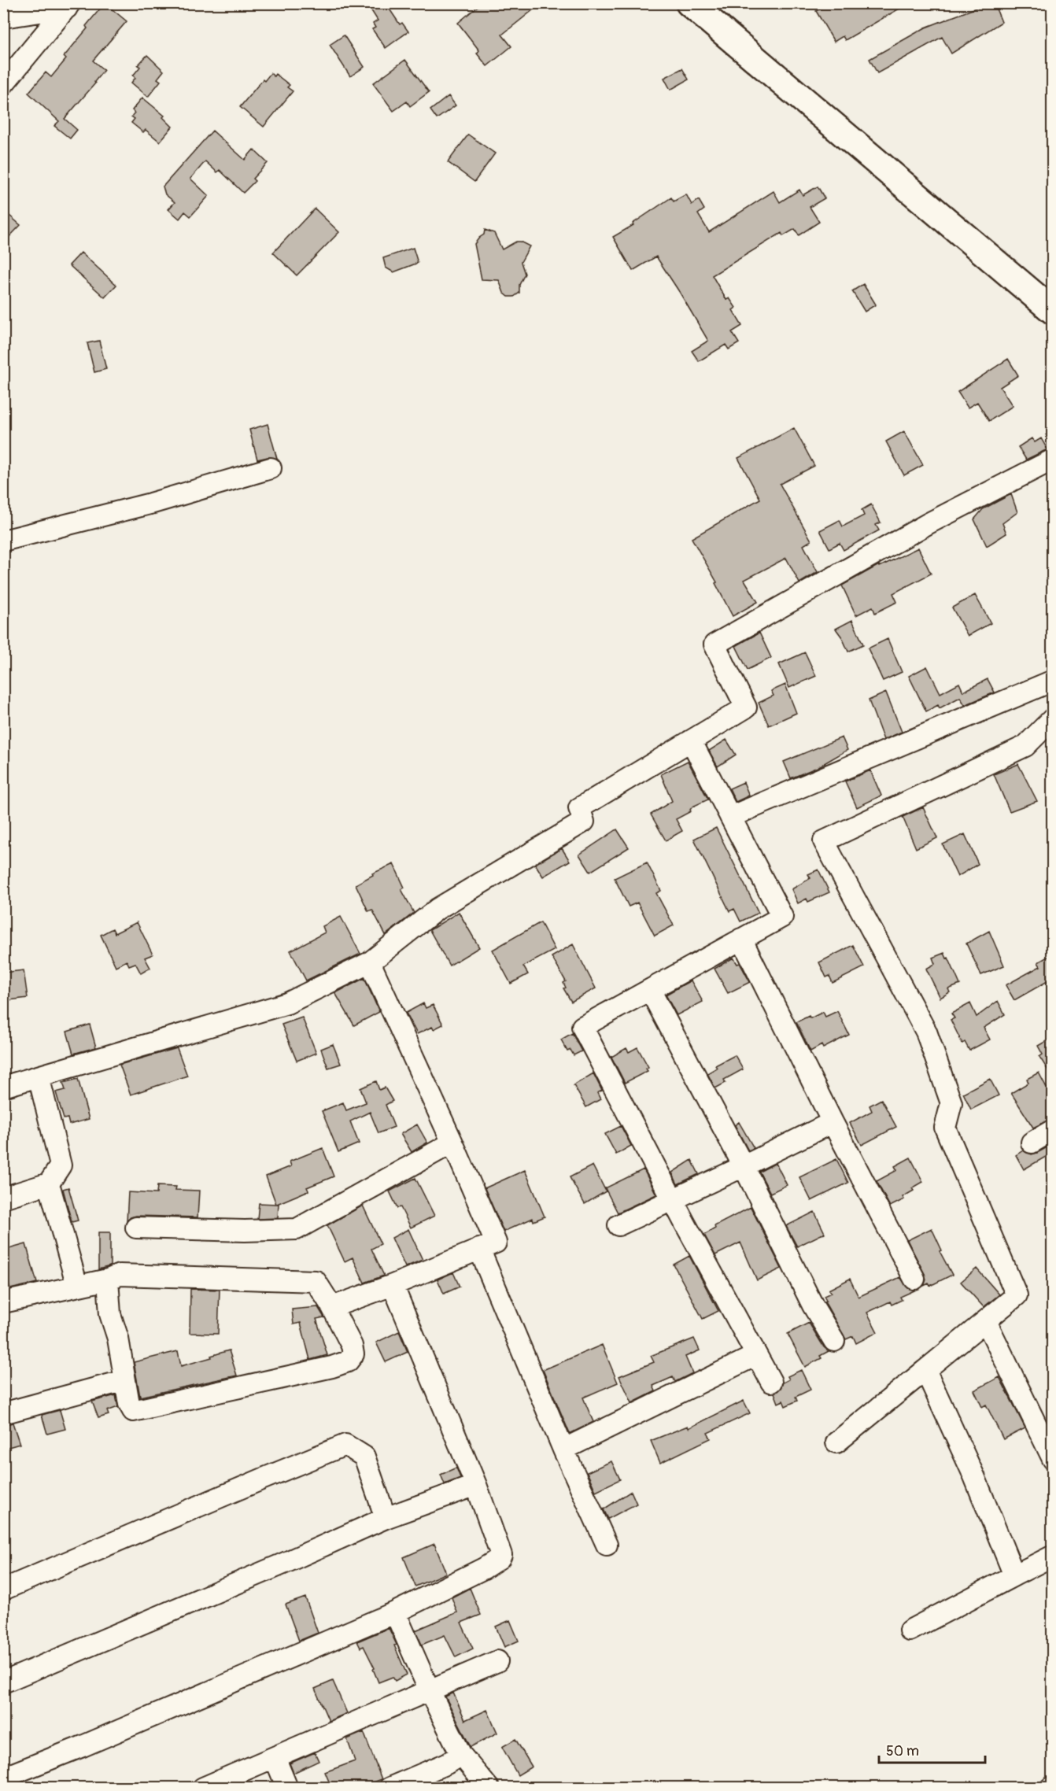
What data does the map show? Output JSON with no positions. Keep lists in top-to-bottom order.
{
  "scale_bar": "50 m"
}
